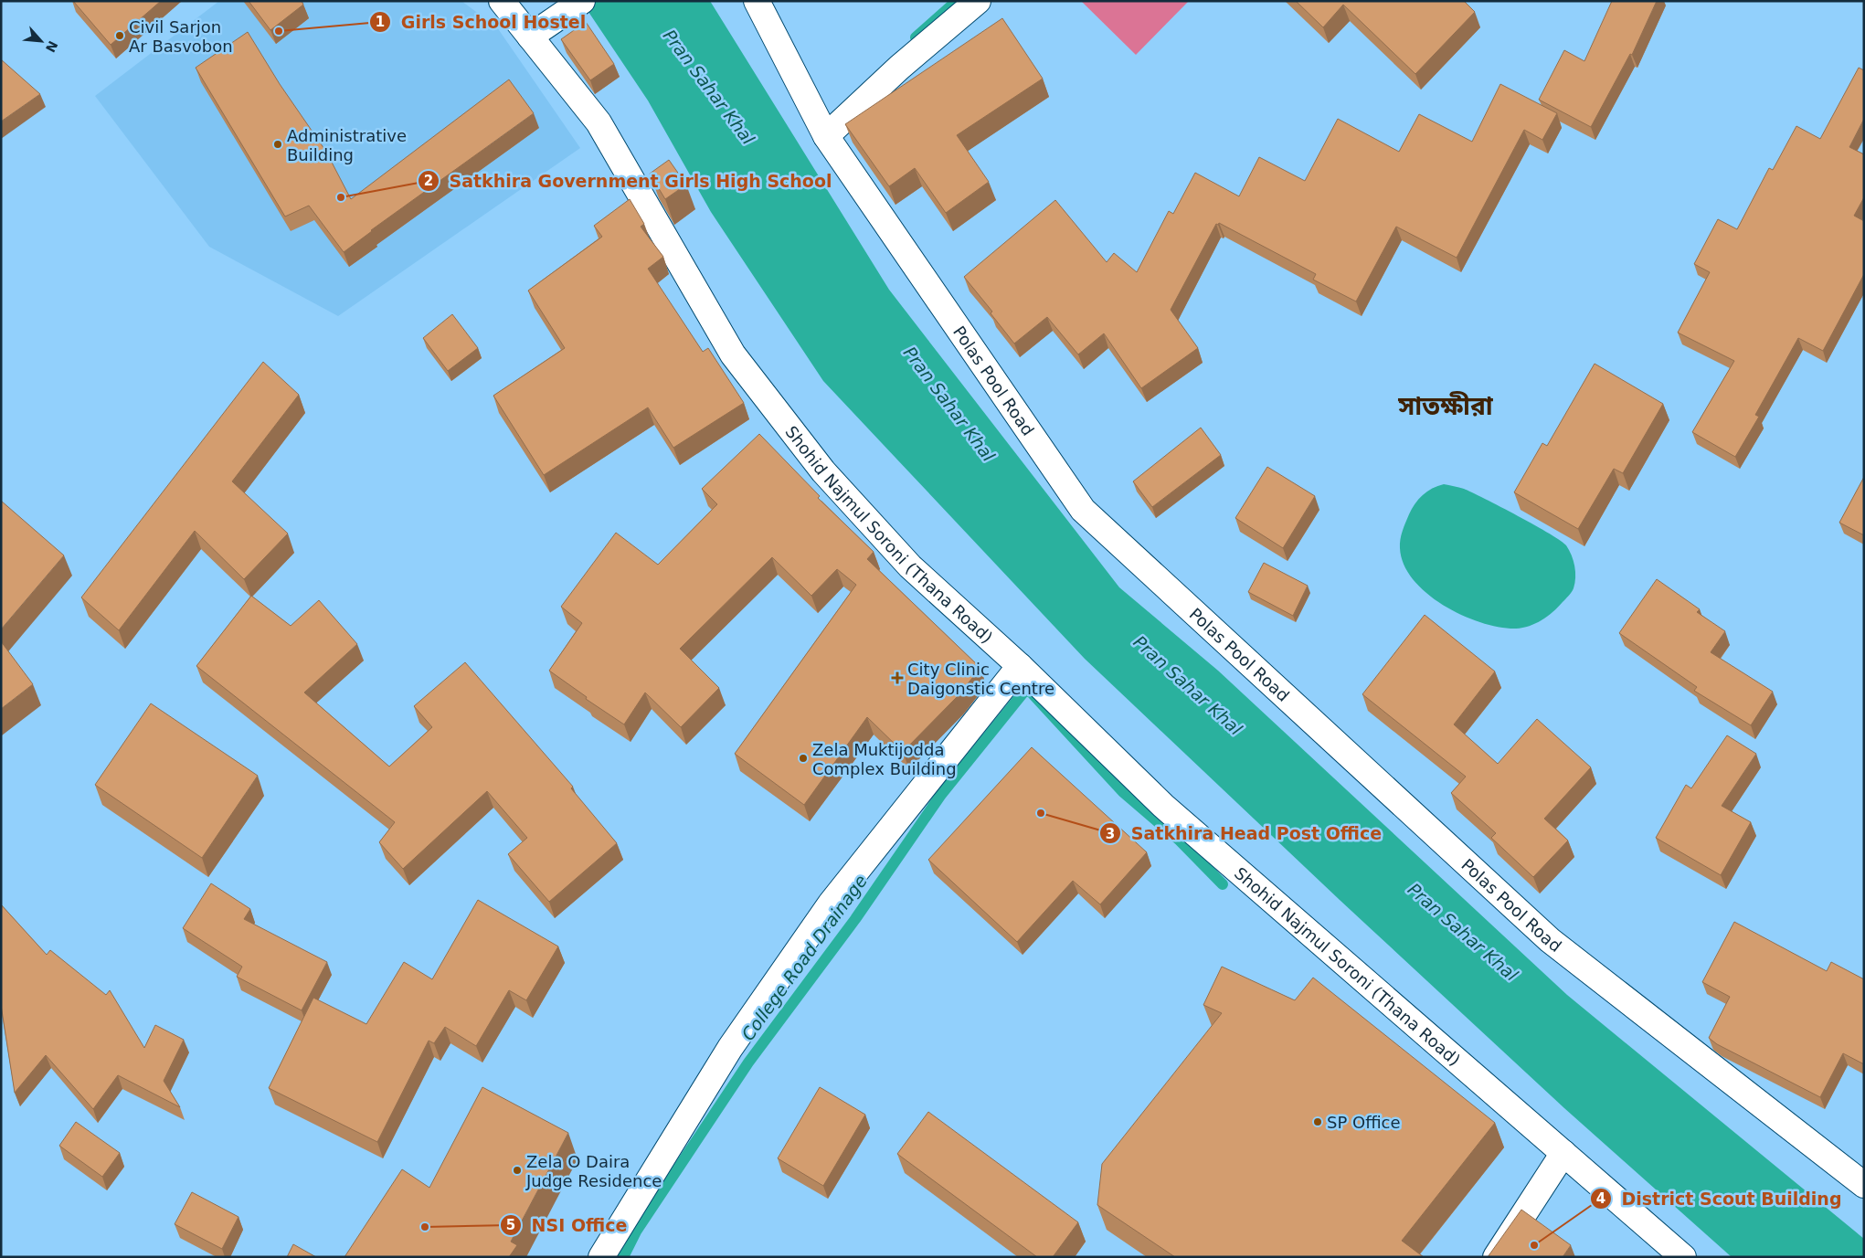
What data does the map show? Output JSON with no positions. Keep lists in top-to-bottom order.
{
  "streets": {
    "street": ["Polas Pool Road", "Shohid Najmul Soroni (Thana Road)"]
  },
  "districts": ["সাতক্ষীরা"],
  "water": ["Pran Sahar Khal", "College Road Drainage"],
  "places": {
    "other": [
      "Girls School Hostel",
      "Civil Sarjon Ar Basvobon",
      "Administrative Building",
      "Satkhira Government Girls High School",
      "Zela Muktijodda Complex Building",
      "Satkhira Head Post Office",
      "SP Office",
      "Zela O Daira Judge Residence",
      "NSI Office",
      "District Scout Building"
    ],
    "health": ["City Clinic Daigonstic Centre"]
  },
  "north": "bottom right"
}
